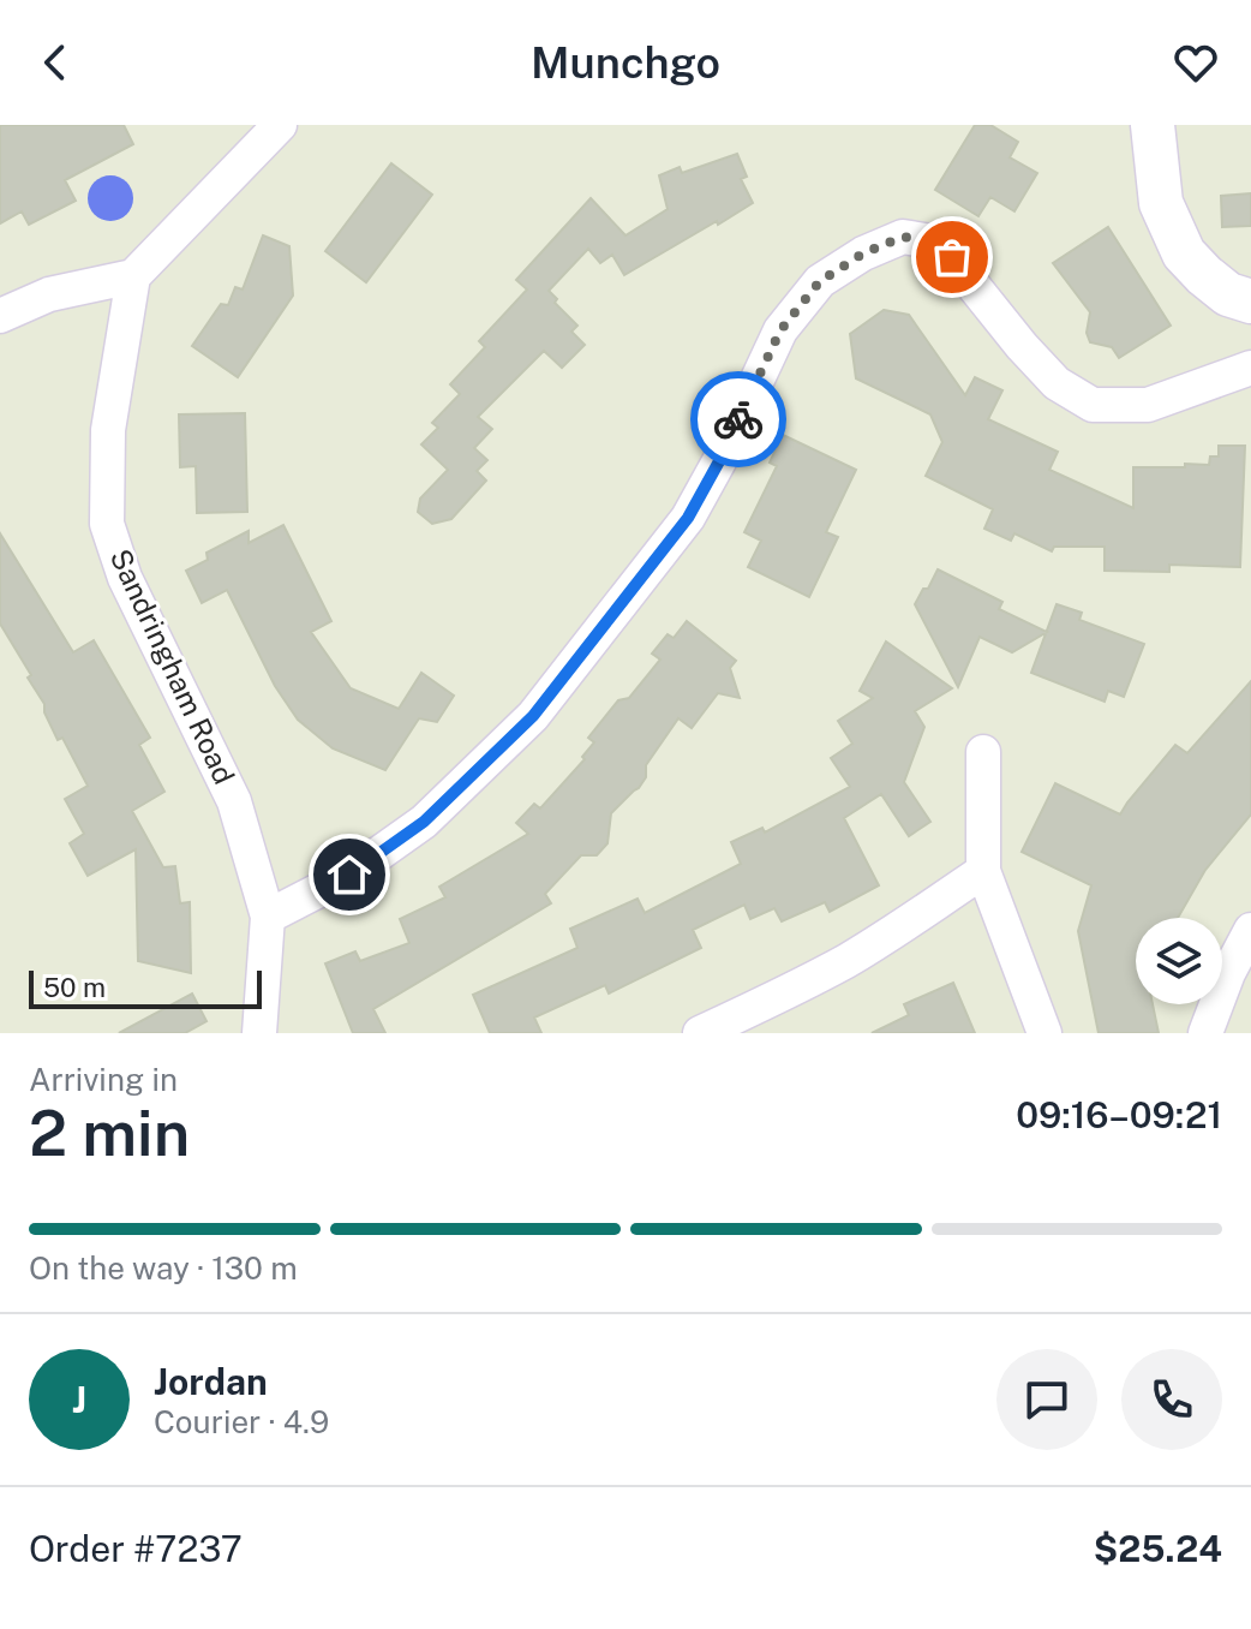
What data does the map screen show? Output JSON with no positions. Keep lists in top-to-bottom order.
{
  "streets": {
    "street": ["Sandringham Road"]
  },
  "scale_bar": "50 m",
  "page": {
    "header": "Munchgo",
    "scale": "50 m",
    "heading": ["2 min", "Arriving in", "09:16–09:21"],
    "panel": [
      "Jordan",
      "Courier · 4.9",
      "Order #7237",
      "$25.24"
    ],
    "bar": "On the way · 130 m",
    "round": "J"
  }
}
